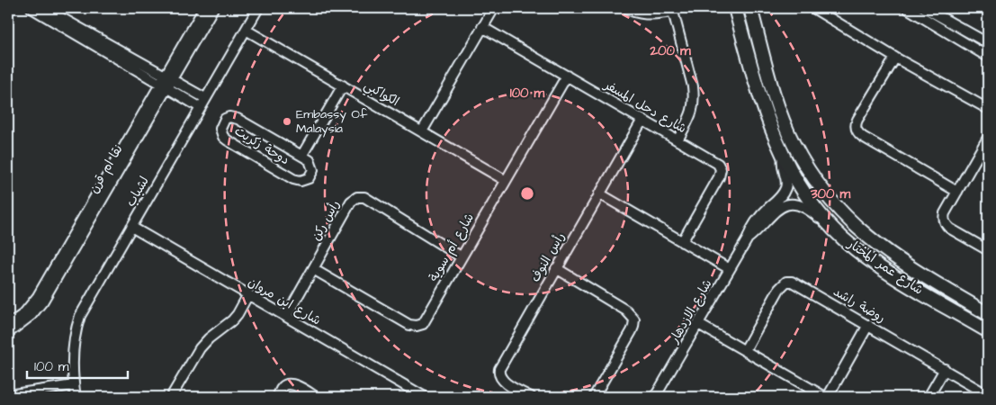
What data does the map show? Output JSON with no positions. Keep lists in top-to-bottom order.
{
  "streets": {
    "main road": ["شارع عمر المختار"],
    "street": [
      "الكواكبي",
      "شارع دحل المسفر",
      "دوحة زكريت",
      "نقا ام قرن",
      "لشباب",
      "رأس ركن",
      "شارع أم سوية",
      "رأس النوف",
      "شارع ابن مروان",
      "روضة راشد",
      "شارع الازدهار"
    ]
  },
  "crossings": [
    ["الكواكبي", "دوحة زكريت"],
    ["الكواكبي", "لشباب"],
    ["الكواكبي", "شارع أم سوية"],
    ["شارع دحل المسفر", "شارع أم سوية"],
    ["شارع دحل المسفر", "رأس النوف"],
    ["لشباب", "شارع ابن مروان"],
    ["رأس ركن", "شارع أم سوية"],
    ["رأس ركن", "شارع ابن مروان"],
    ["شارع عمر المختار", "شارع الازدهار"]
  ],
  "places": ["Embassy Of Malaysia"],
  "scale_bar": "100 m",
  "rings": ["200 m", "100 m", "300 m"]
}
